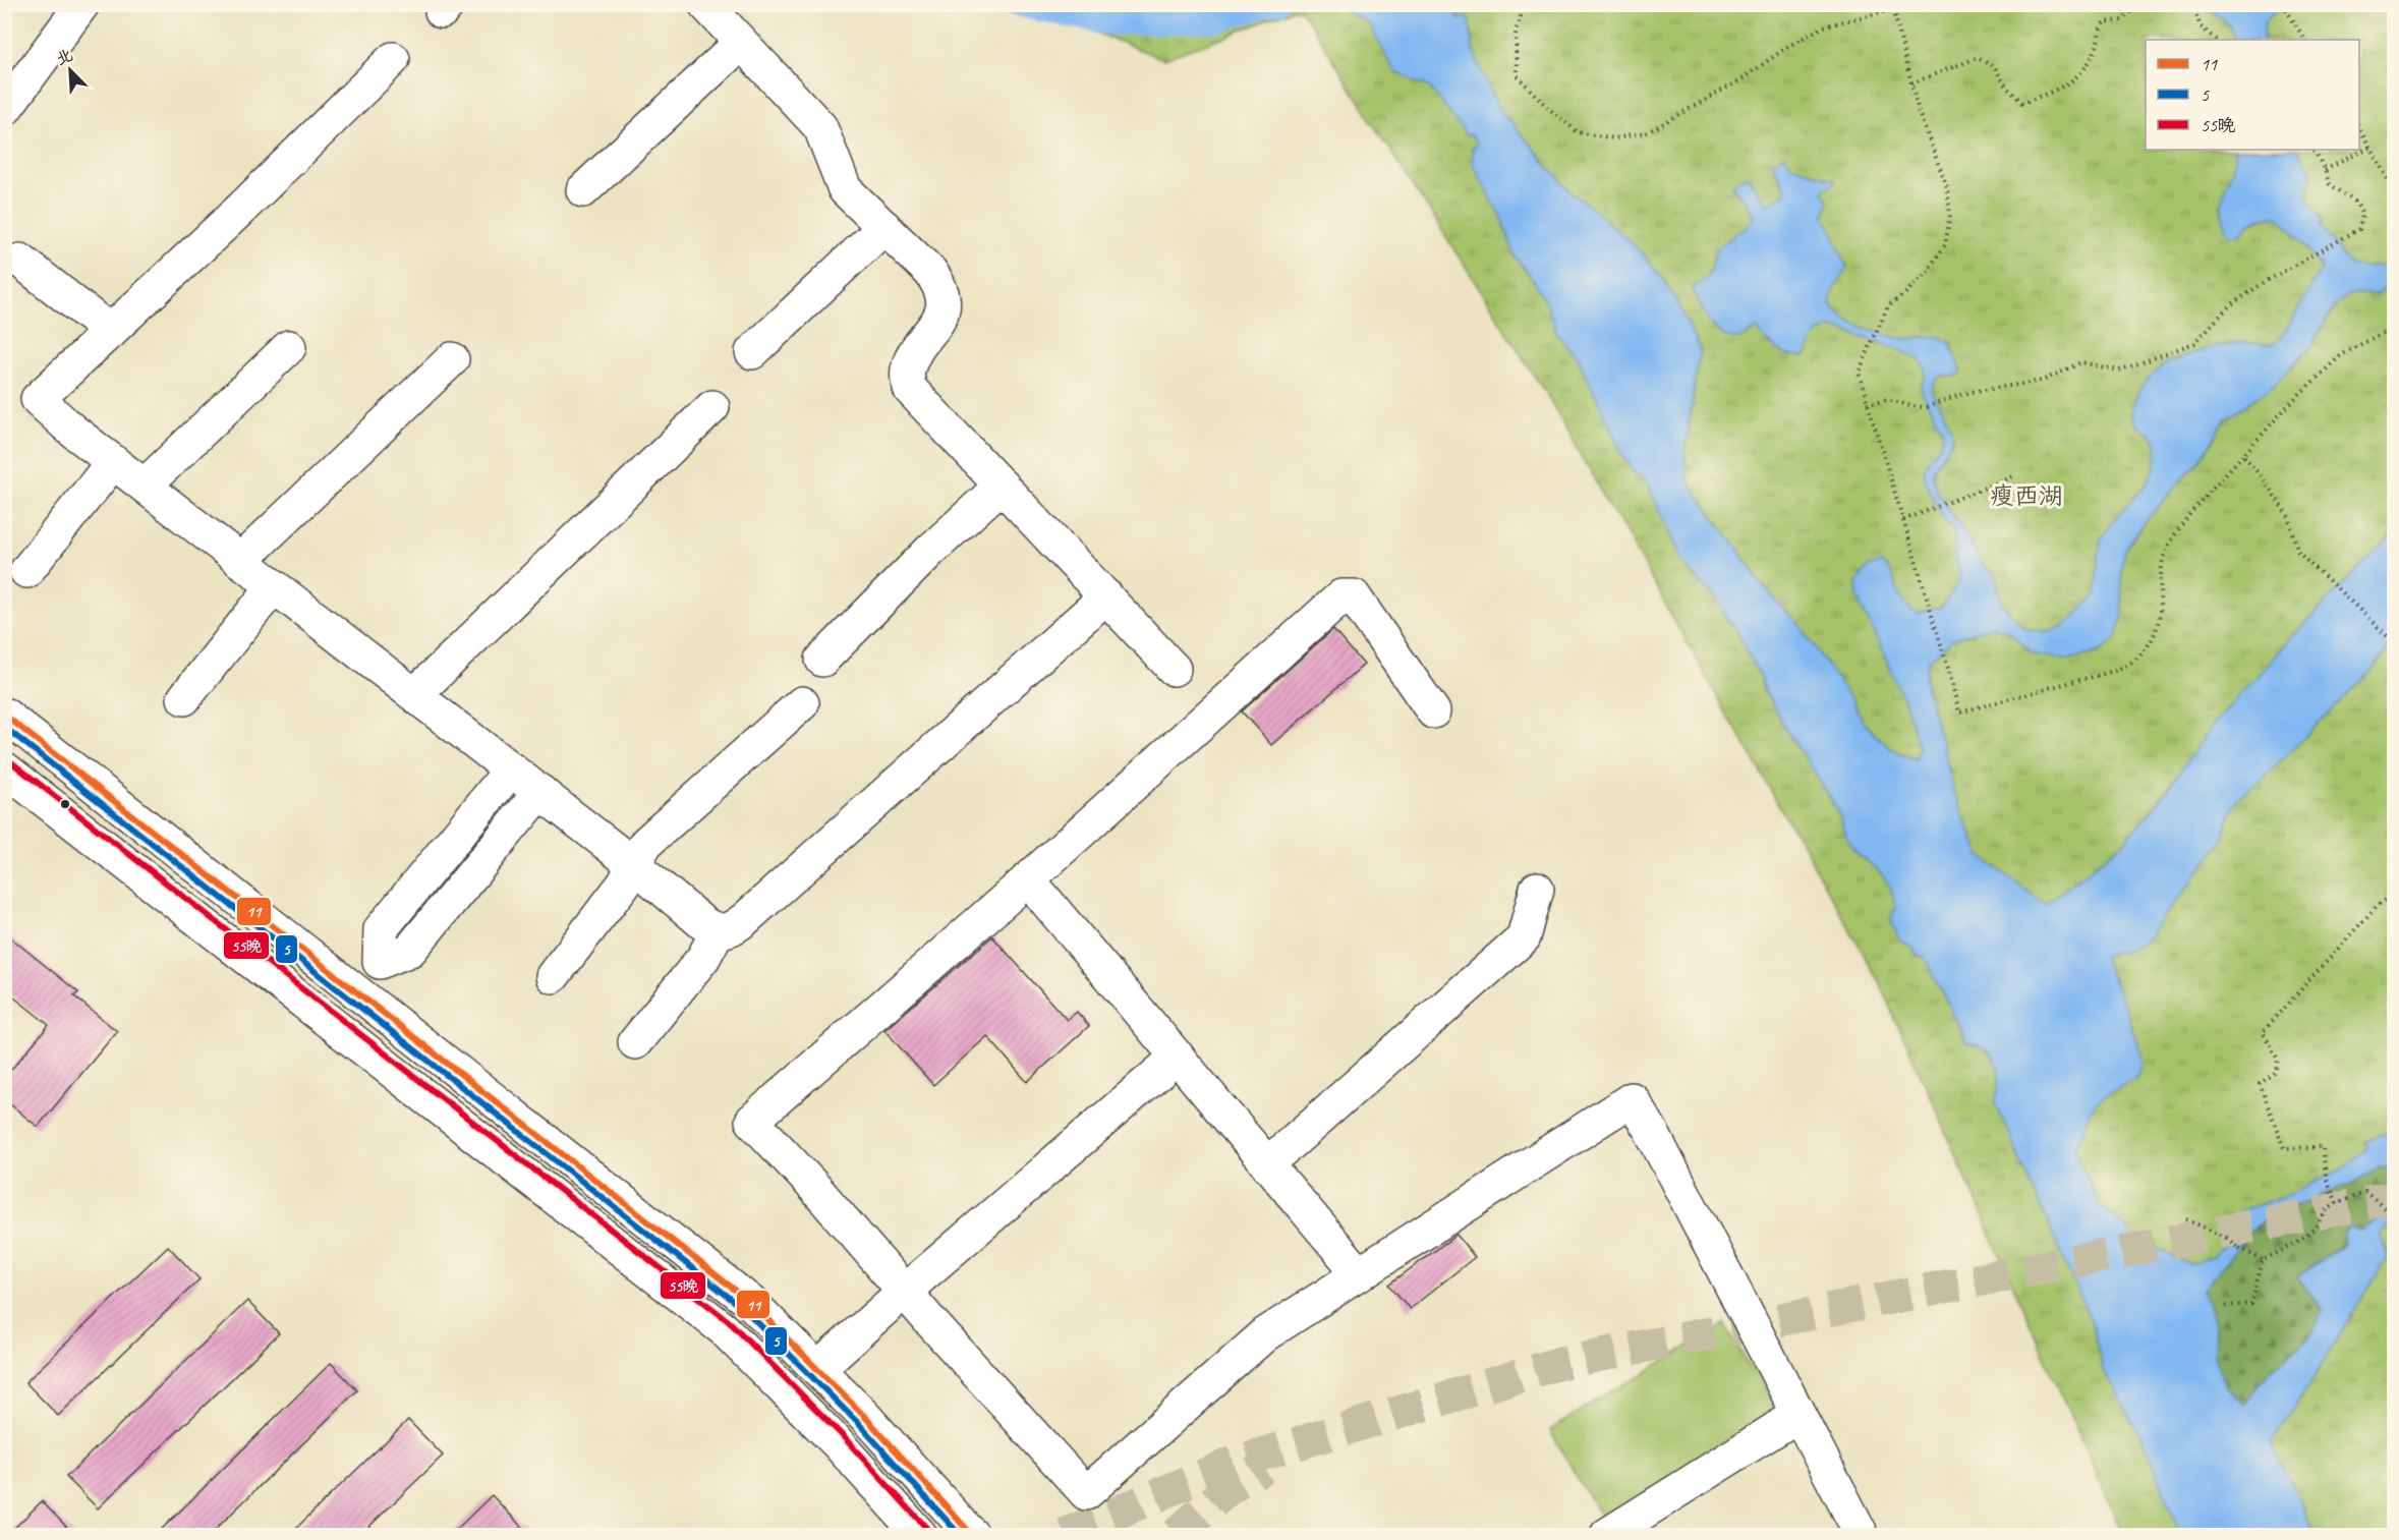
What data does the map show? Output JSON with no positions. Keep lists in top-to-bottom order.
{
  "parks": ["瘦西湖"],
  "lines": ["transit line 11", "transit line 5", "transit line 55晚"],
  "legend": ["11", "5", "55晚"],
  "north": "top left"
}
